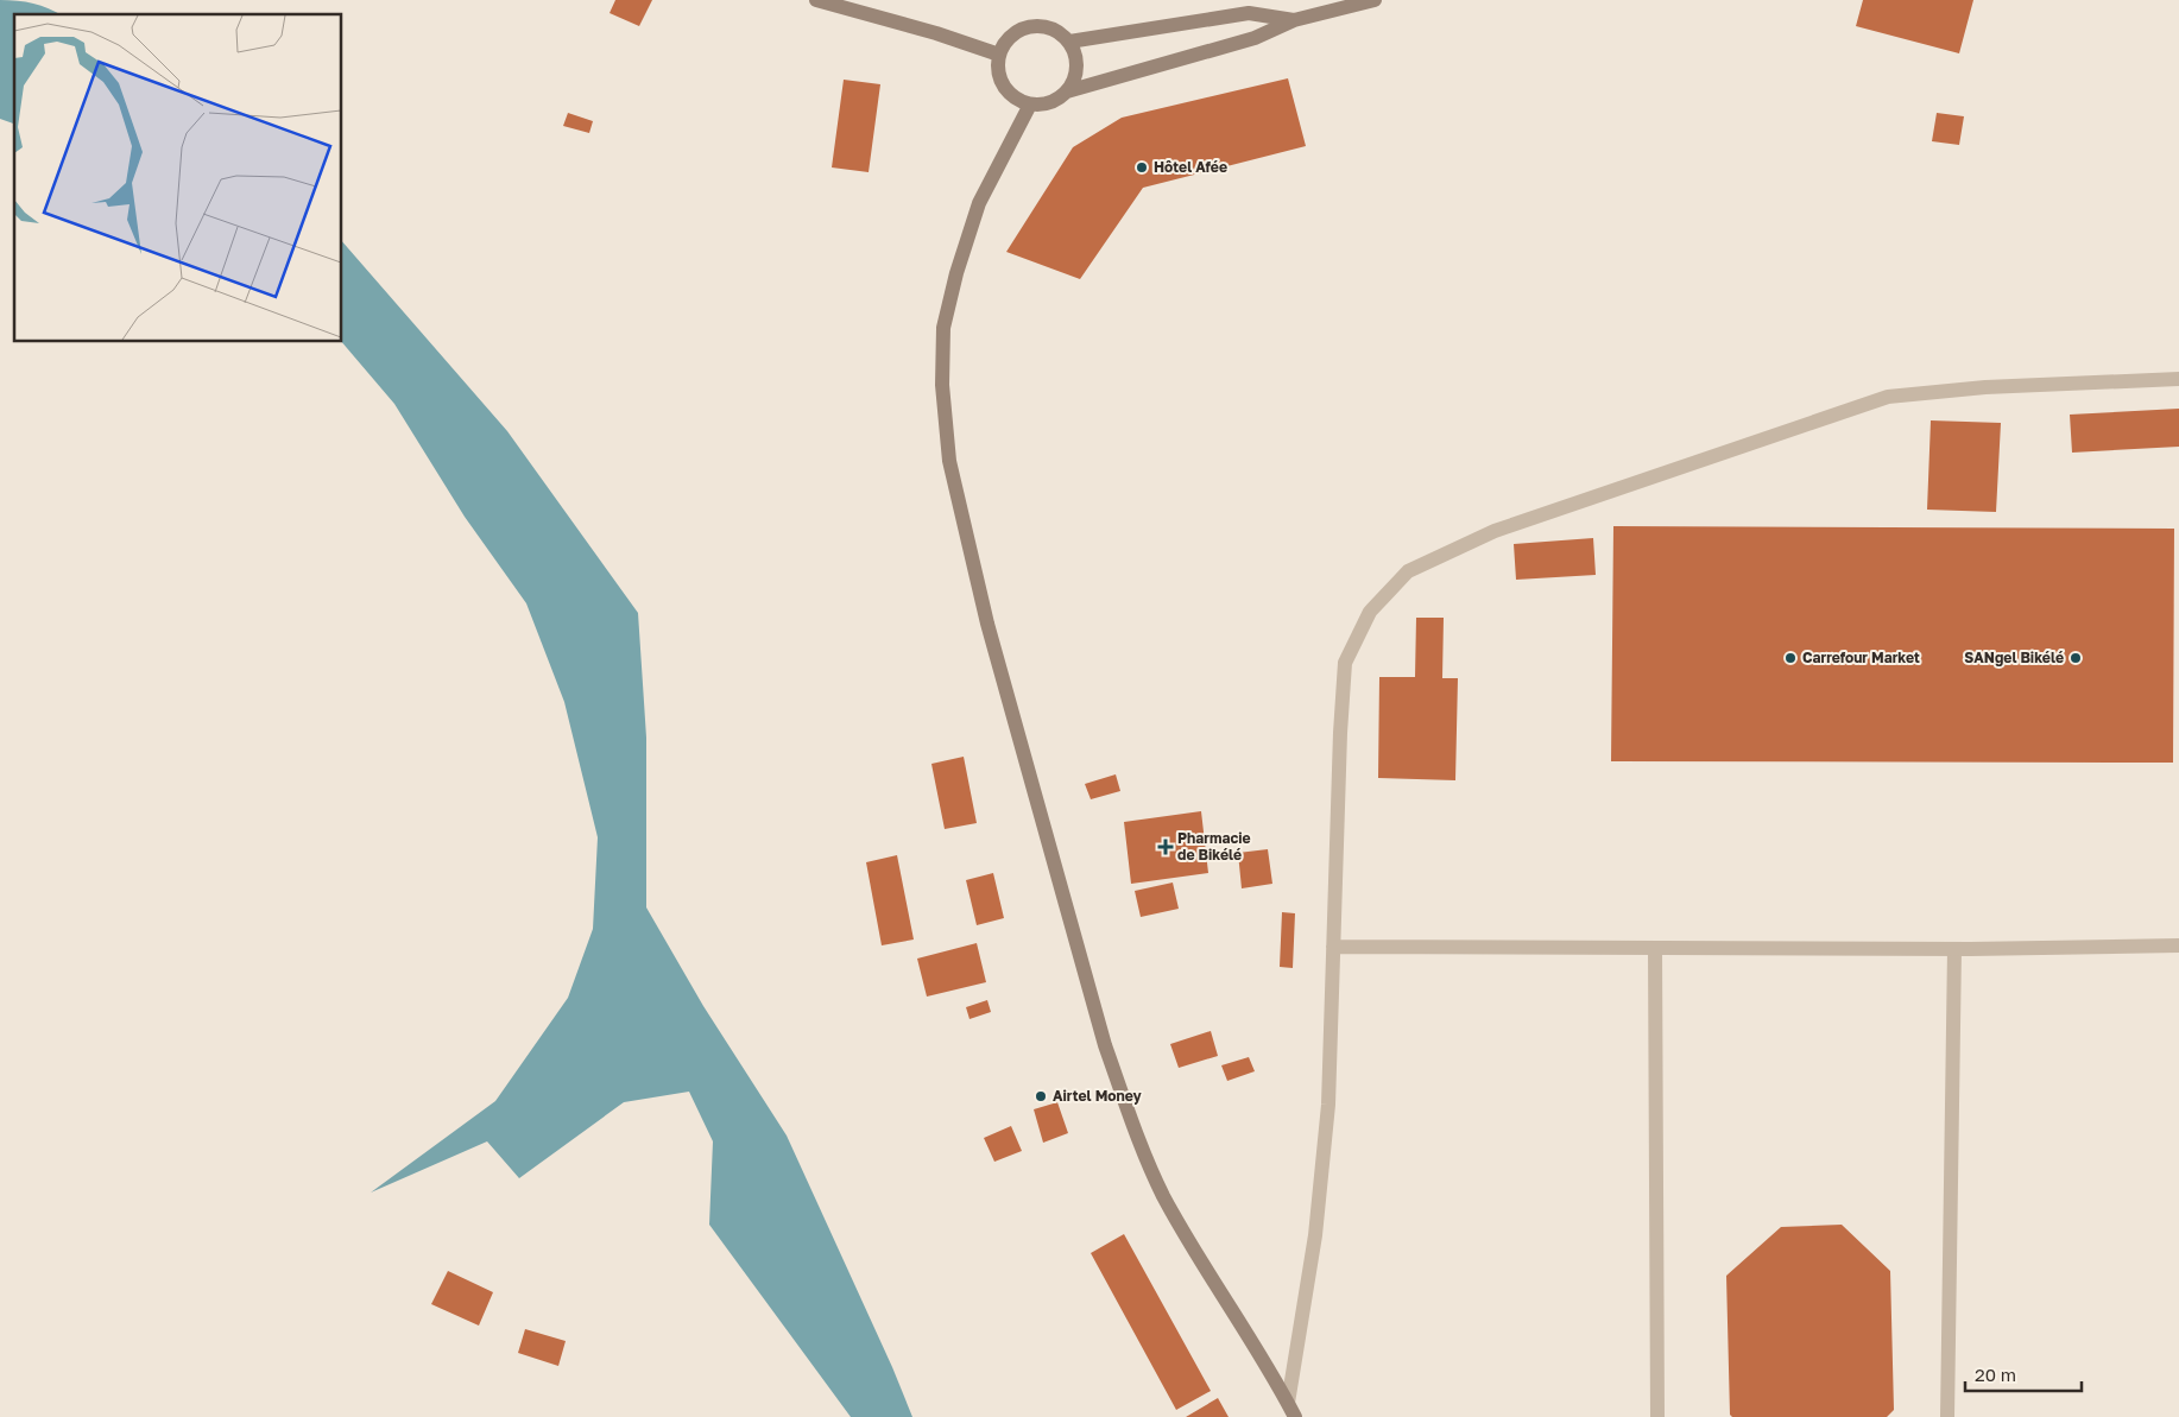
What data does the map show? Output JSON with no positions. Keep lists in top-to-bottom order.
{
  "places": {
    "other": [
      "Hôtel Afée",
      "Carrefour Market",
      "SANgel Bikélé",
      "Airtel Money"
    ],
    "health": ["Pharmacie de Bikélé"]
  },
  "scale_bar": "20 m"
}
